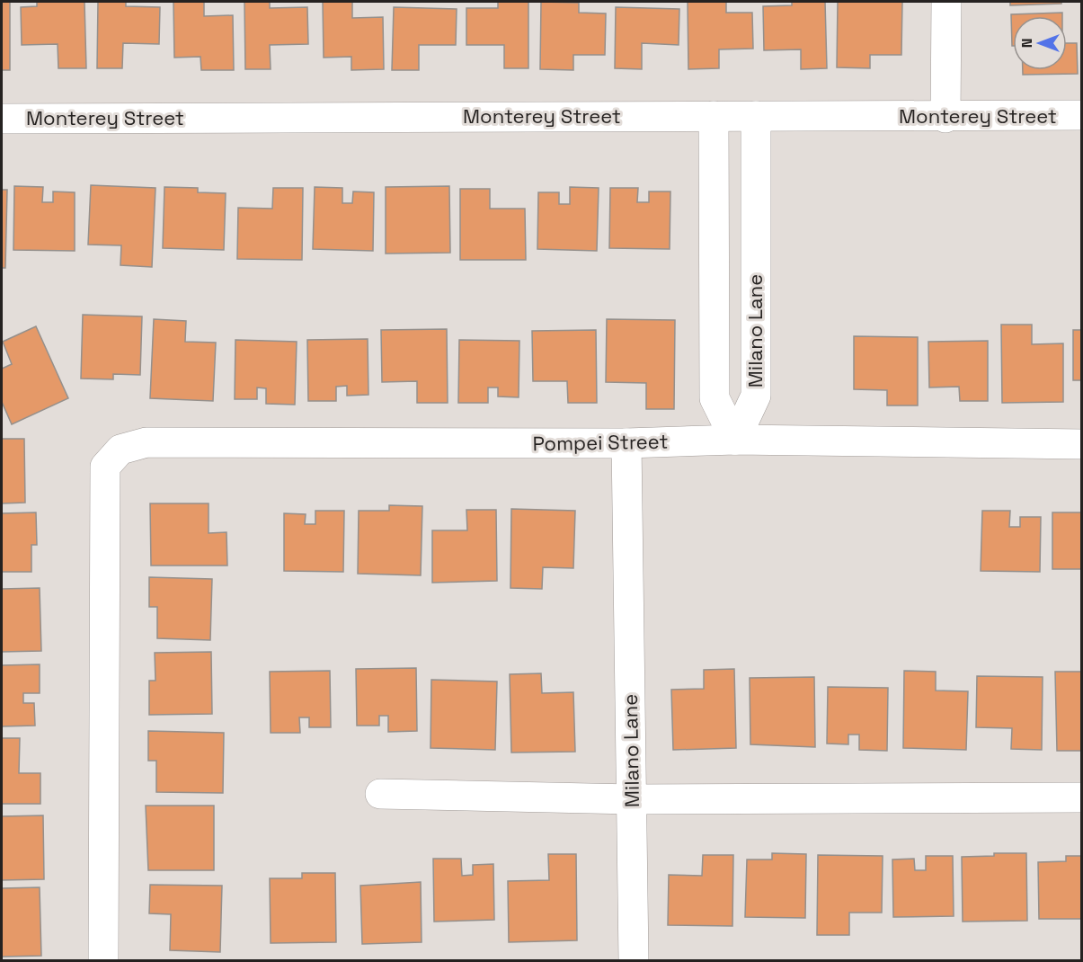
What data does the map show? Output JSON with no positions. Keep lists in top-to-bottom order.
{
  "streets": {
    "street": ["Monterey Street", "Milano Lane", "Pompei Street"]
  },
  "crossings": [
    ["Monterey Street", "Milano Lane"],
    ["Milano Lane", "Pompei Street"]
  ],
  "north": "left"
}
